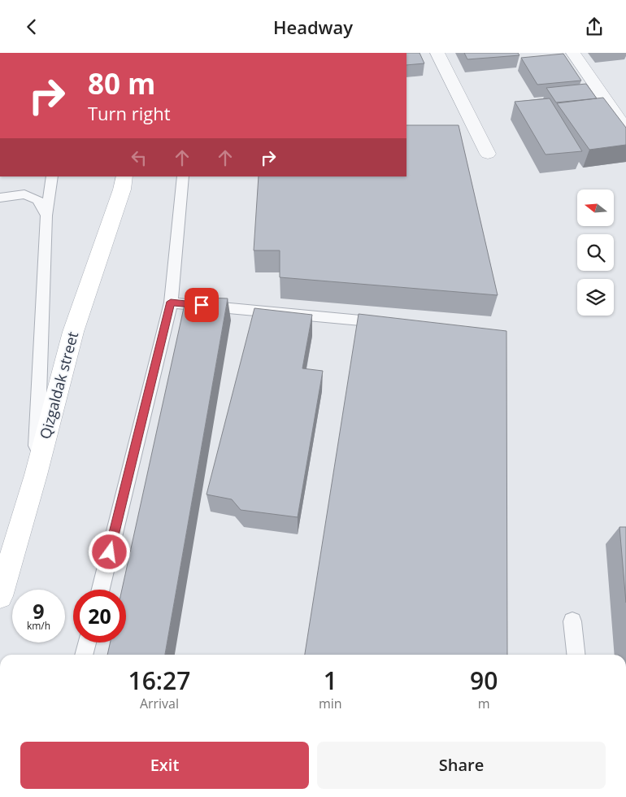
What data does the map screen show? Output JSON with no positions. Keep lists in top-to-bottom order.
{
  "streets": {
    "street": ["Qizgaldak street"]
  },
  "north": "left",
  "page": {
    "header": "Headway",
    "turn": ["80 m", "Turn right"],
    "speed": "9 km/h",
    "limit": "20",
    "eta": [
      "16:27",
      "Arrival",
      "1",
      "min",
      "90",
      "m"
    ],
    "buttons": ["Exit", "Share"]
  }
}
